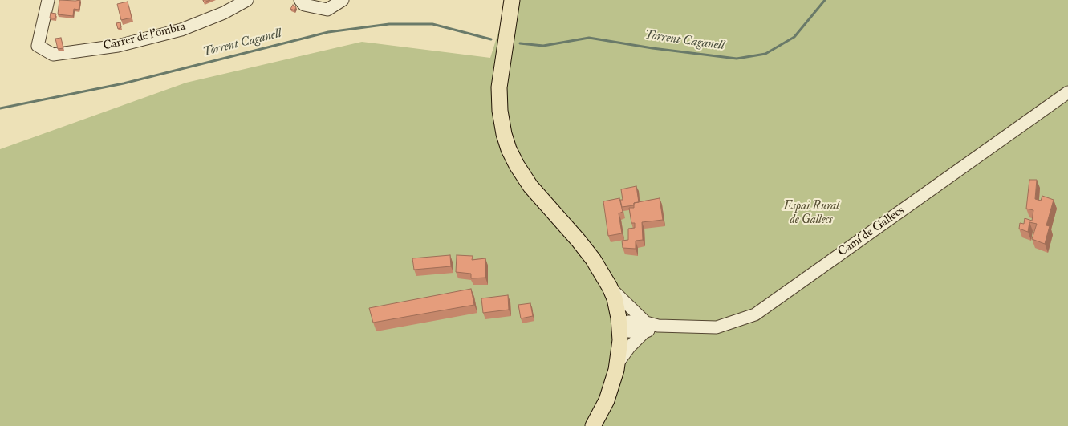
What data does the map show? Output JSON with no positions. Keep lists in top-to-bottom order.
{
  "streets": {
    "street": ["Carrer de l'ombra", "Camí de Gallecs"]
  },
  "water": ["Torrent Caganell"],
  "parks": ["Espai Rural de Gallecs"]
}
